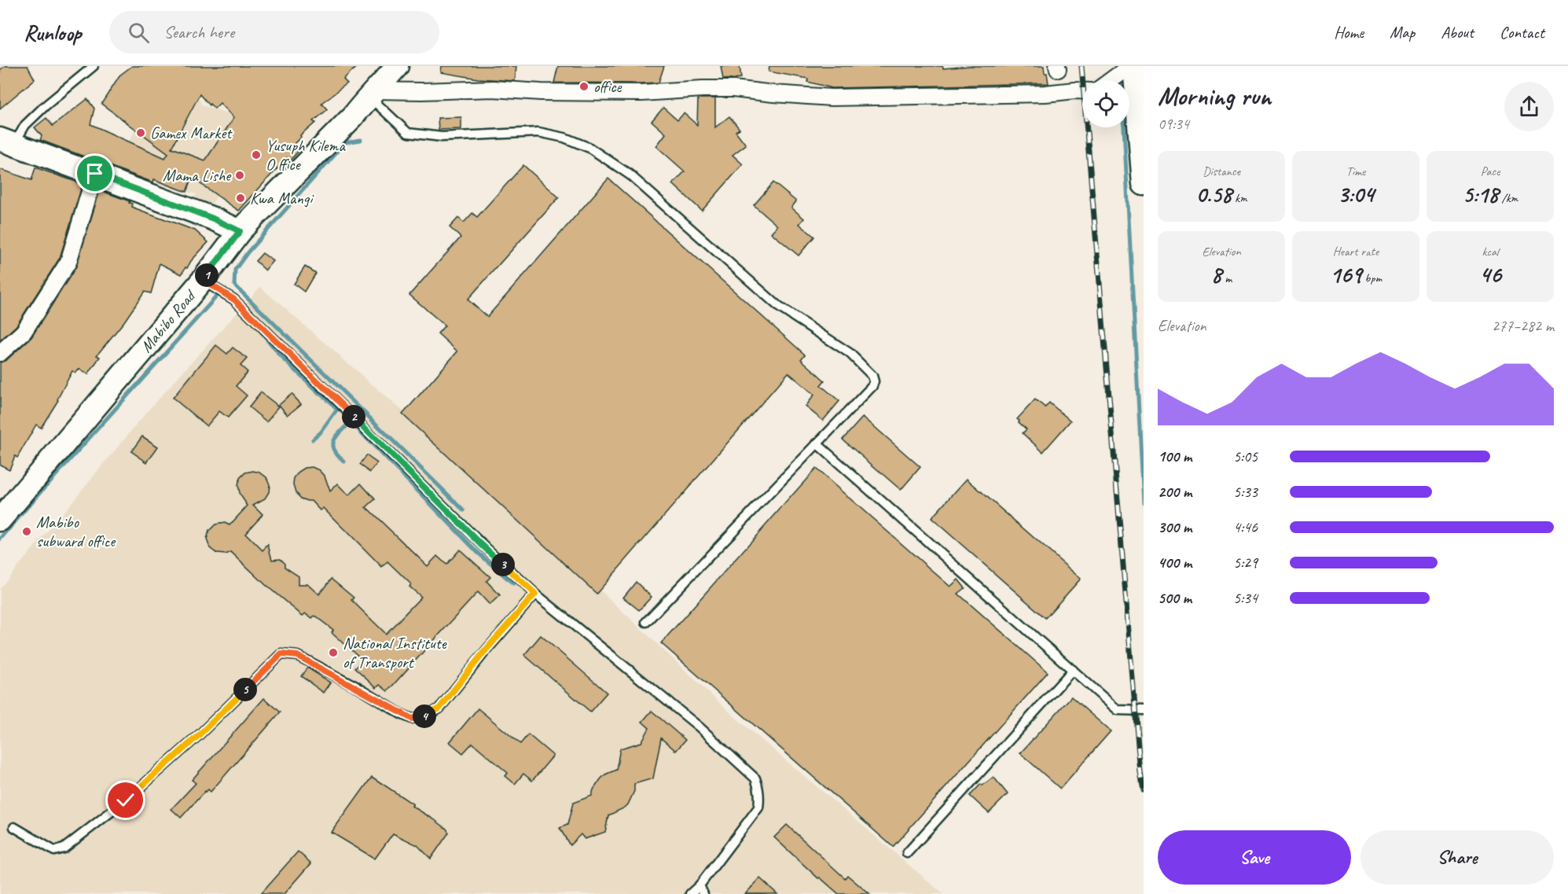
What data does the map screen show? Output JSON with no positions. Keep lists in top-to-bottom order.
{
  "streets": {
    "main road": ["Mabibo Road"]
  },
  "places": [
    "office",
    "Gamex Market",
    "Yusuph Kilema O ffice",
    "Mama Lishe",
    "Kwa Mangi",
    "Mabibo subward office",
    "National Institute of Transport"
  ],
  "page": {
    "header": "Runloop",
    "search": "Search here",
    "nav": [
      "Home",
      "Map",
      "About",
      "Contact"
    ],
    "heading": ["Morning run", "09:34"],
    "stats": [
      ["Distance", "0.58 km"],
      ["Time", "3:04"],
      ["Pace", "5:18 /km"],
      ["Elevation", "8 m"],
      ["Heart rate", "169 bpm"],
      ["kcal", "46"]
    ],
    "pins": [
      "1",
      "2",
      "3",
      "5",
      "4"
    ],
    "chart": ["Elevation", "277–282 m"],
    "list": [
      {
        "name": "100 m",
        "note": "5:05"
      },
      {
        "name": "200 m",
        "note": "5:33"
      },
      {
        "name": "300 m",
        "note": "4:46"
      },
      {
        "name": "400 m",
        "note": "5:29"
      },
      {
        "name": "500 m",
        "note": "5:34"
      }
    ],
    "buttons": ["Save", "Share"]
  }
}
